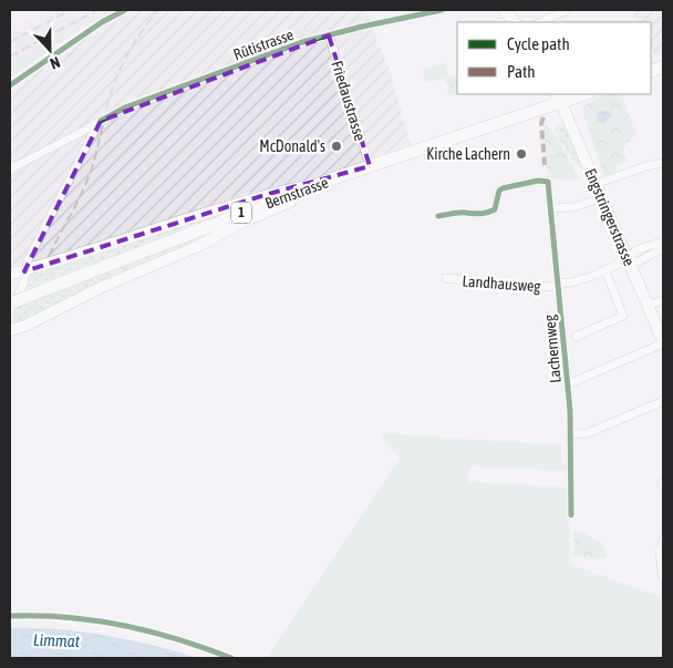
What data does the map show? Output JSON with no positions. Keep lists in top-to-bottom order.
{
  "streets": {
    "main road": ["Bernstrasse", "1"],
    "street": [
      "Rütistrasse",
      "Friedaustrasse",
      "Engstringerstrasse",
      "Landhausweg",
      "Lachernweg"
    ]
  },
  "crossings": [
    ["Rütistrasse", "Friedaustrasse"],
    ["Friedaustrasse", "Bernstrasse"],
    ["Bernstrasse", "Engstringerstrasse"],
    ["Engstringerstrasse", "Landhausweg"],
    ["Landhausweg", "Lachernweg"]
  ],
  "water": ["Limmat"],
  "places": ["McDonald's", "Kirche Lachern"],
  "legend": ["Cycle path", "Path"],
  "north": "bottom"
}
